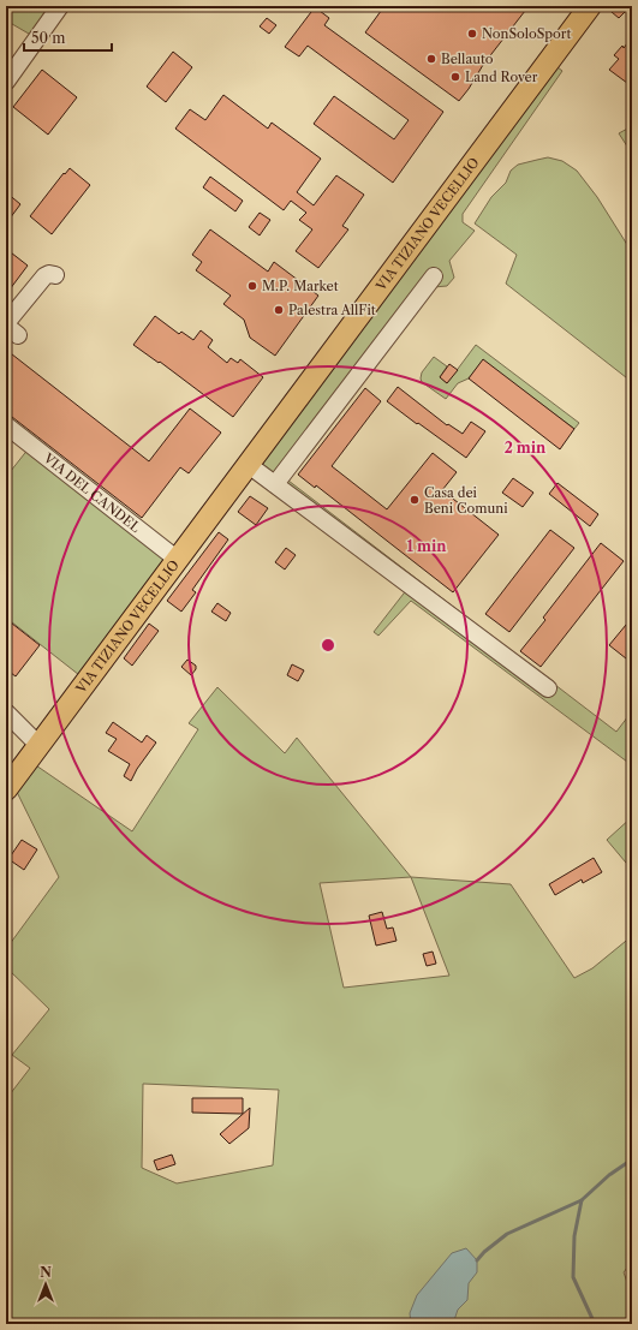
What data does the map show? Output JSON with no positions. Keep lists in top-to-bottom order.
{
  "streets": {
    "main road": ["VIA TIZIANO VECELLIO"],
    "street": ["VIA DEL CANDEL"]
  },
  "crossings": [
    ["VIA TIZIANO VECELLIO", "VIA DEL CANDEL"]
  ],
  "places": [
    "NonSoloSport",
    "Bellauto",
    "Land Rover",
    "M.P. Market",
    "Palestra AllFit",
    "Casa dei Beni Comuni"
  ],
  "scale_bar": "50 m",
  "north": "top",
  "rings": ["2 min", "1 min"]
}
